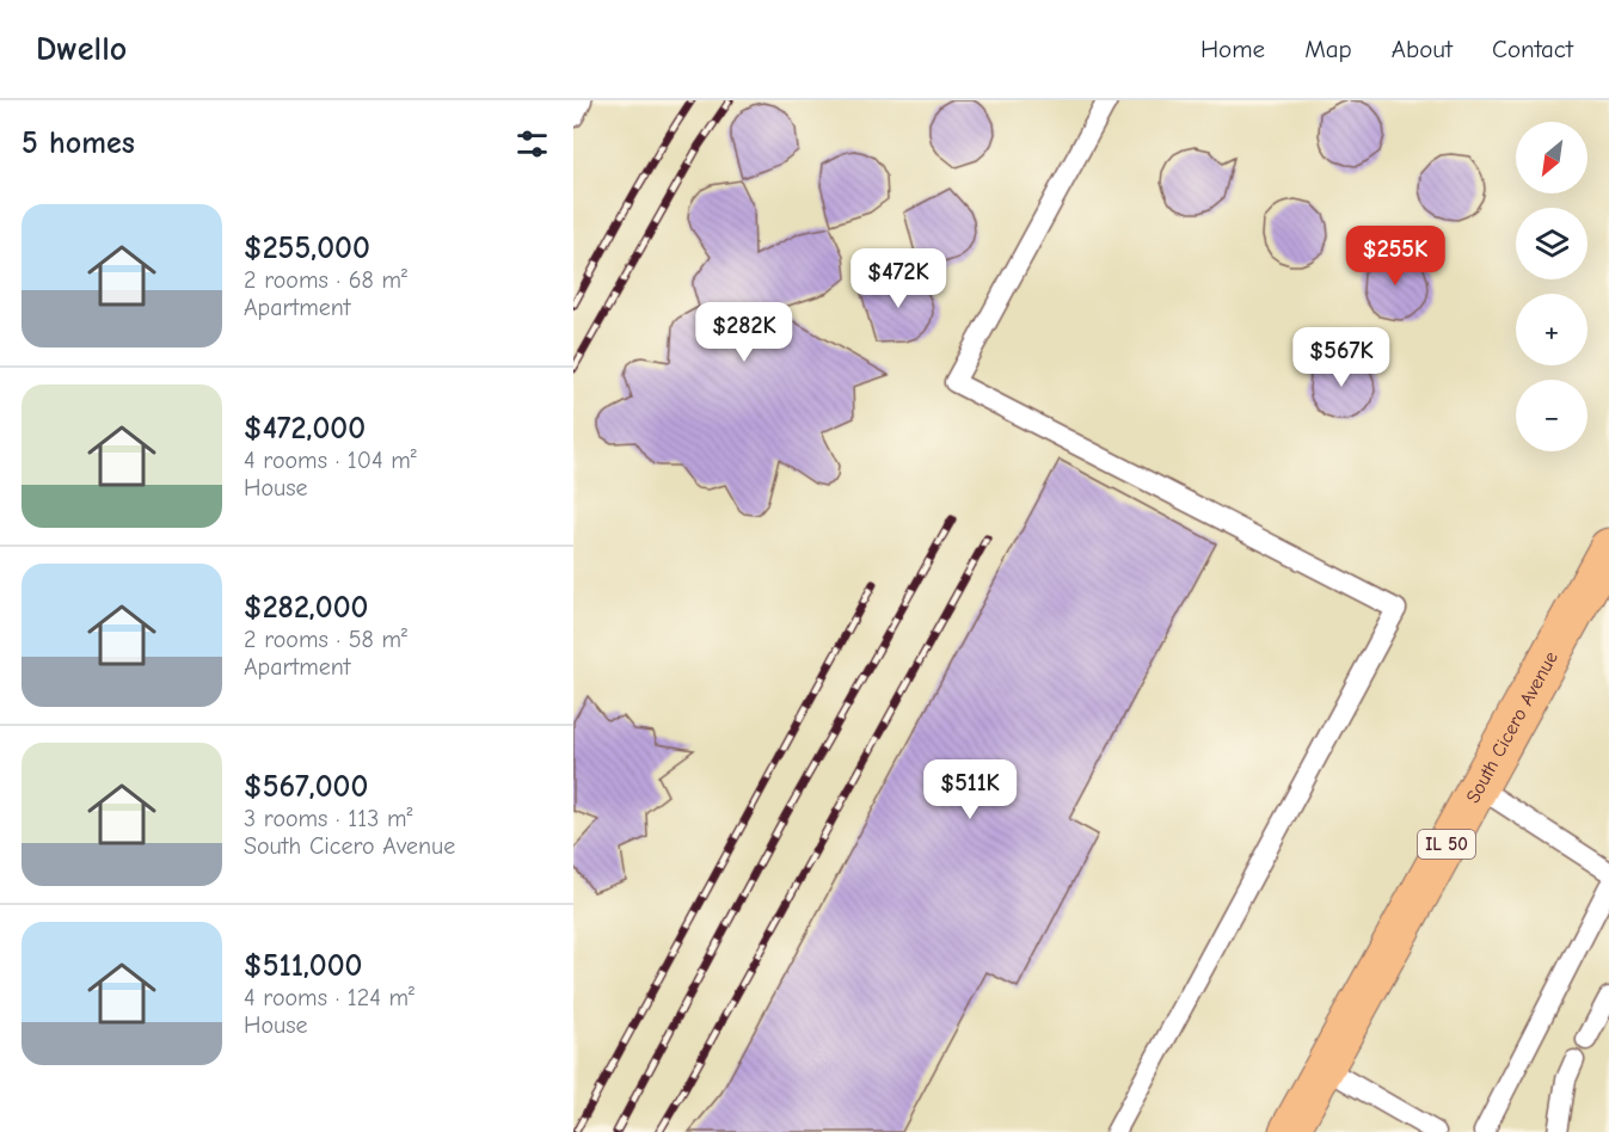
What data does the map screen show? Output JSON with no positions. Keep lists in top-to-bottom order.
{
  "streets": {
    "main road": ["South Cicero Avenue", "IL 50"]
  },
  "north": "bottom left",
  "page": {
    "header": "Dwello",
    "nav": [
      "Home",
      "Map",
      "About",
      "Contact"
    ],
    "heading": "5 homes",
    "map_buttons": ["+", "−"],
    "list": [
      {
        "name": "$255,000",
        "note": "2 rooms · 68 m² · Apartment"
      },
      {
        "name": "$472,000",
        "note": "4 rooms · 104 m² · House"
      },
      {
        "name": "$282,000",
        "note": "2 rooms · 58 m² · Apartment"
      },
      {
        "name": "$567,000",
        "note": "3 rooms · 113 m² · South Cicero Avenue"
      },
      {
        "name": "$511,000",
        "note": "4 rooms · 124 m² · House"
      }
    ],
    "price": [
      "$255K",
      "$472K",
      "$282K",
      "$567K",
      "$511K"
    ]
  }
}
